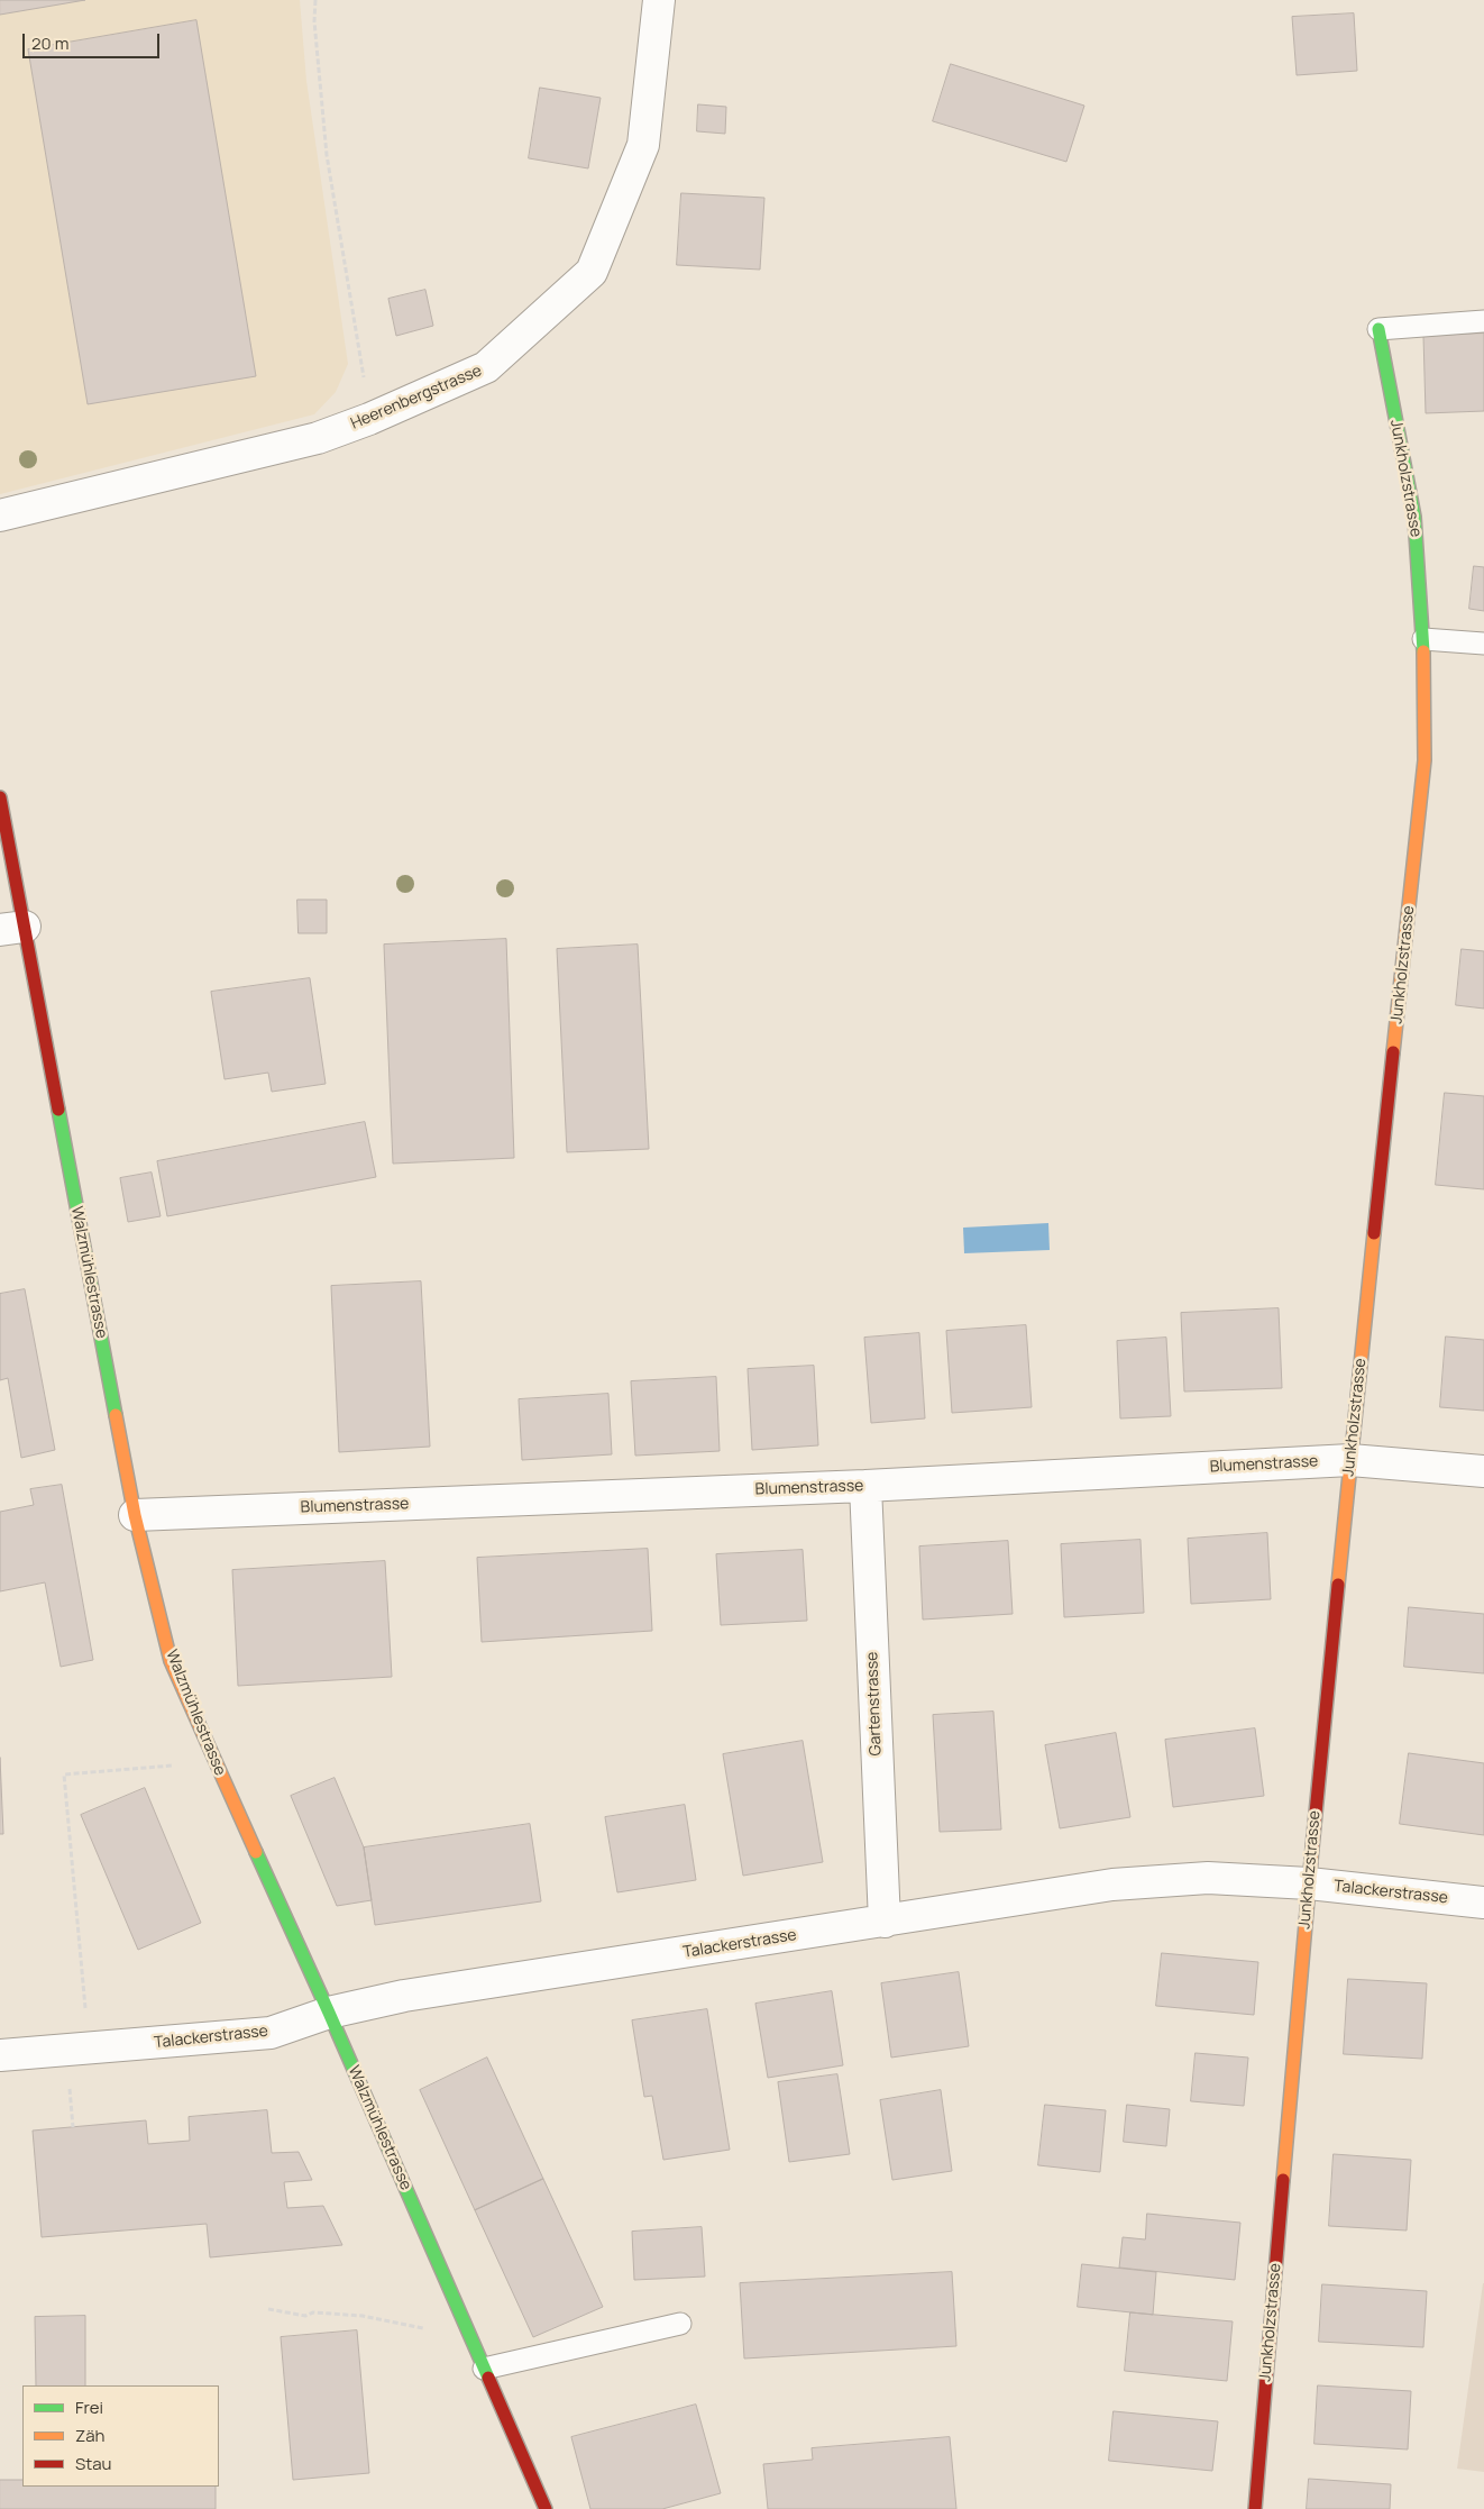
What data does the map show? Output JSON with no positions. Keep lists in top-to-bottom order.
{
  "streets": {
    "street": [
      "Heerenbergstrasse",
      "Junkholzstrasse",
      "Walzmühlestrasse",
      "Blumenstrasse",
      "Gartenstrasse",
      "Talackerstrasse"
    ]
  },
  "crossings": [
    ["Junkholzstrasse", "Blumenstrasse"],
    ["Junkholzstrasse", "Talackerstrasse"],
    ["Walzmühlestrasse", "Blumenstrasse"],
    ["Walzmühlestrasse", "Talackerstrasse"],
    ["Blumenstrasse", "Gartenstrasse"],
    ["Gartenstrasse", "Talackerstrasse"]
  ],
  "legend": ["Frei", "Zäh", "Stau"],
  "scale_bar": "20 m"
}
